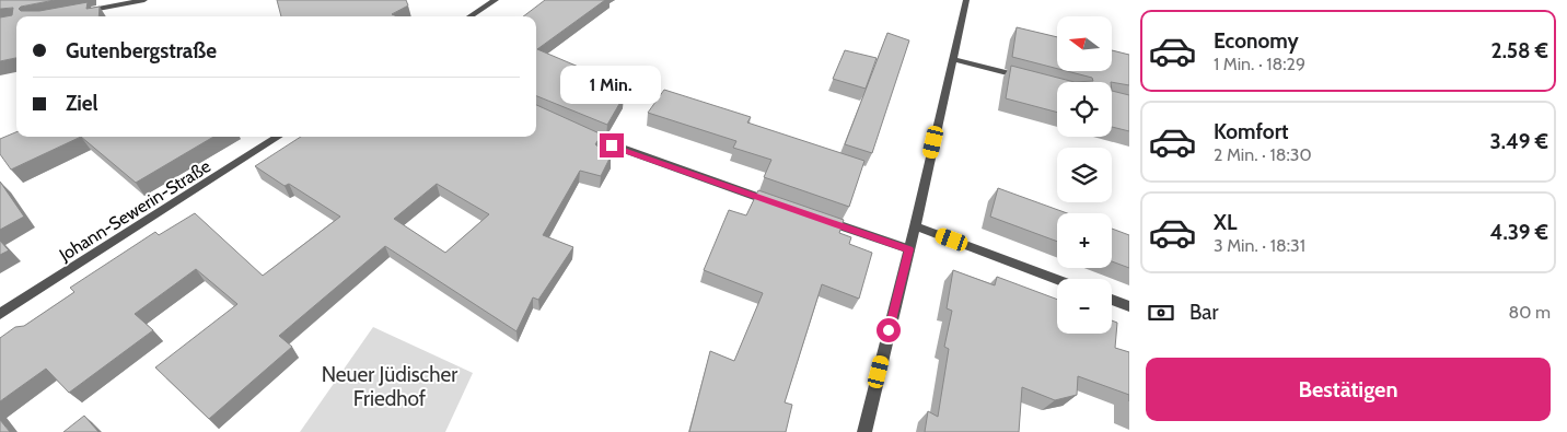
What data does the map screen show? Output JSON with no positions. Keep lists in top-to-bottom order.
{
  "streets": {
    "street": ["Johann-Sewerin-Straße"]
  },
  "parks": ["Neuer Jüdischer Friedhof"],
  "north": "left",
  "page": {
    "list": [
      {
        "name": "Economy",
        "note": "1 Min. · 18:29",
        "value": "2.58 €"
      },
      {
        "name": "Komfort",
        "note": "2 Min. · 18:30",
        "value": "3.49 €"
      },
      {
        "name": "XL",
        "note": "3 Min. · 18:31",
        "value": "4.39 €"
      }
    ],
    "map_buttons": ["+", "−"],
    "banner": ["Gutenbergstraße", "Ziel"],
    "bubble": "1 Min.",
    "pay": ["Bar", "80 m"],
    "buttons": "Bestätigen"
  }
}
